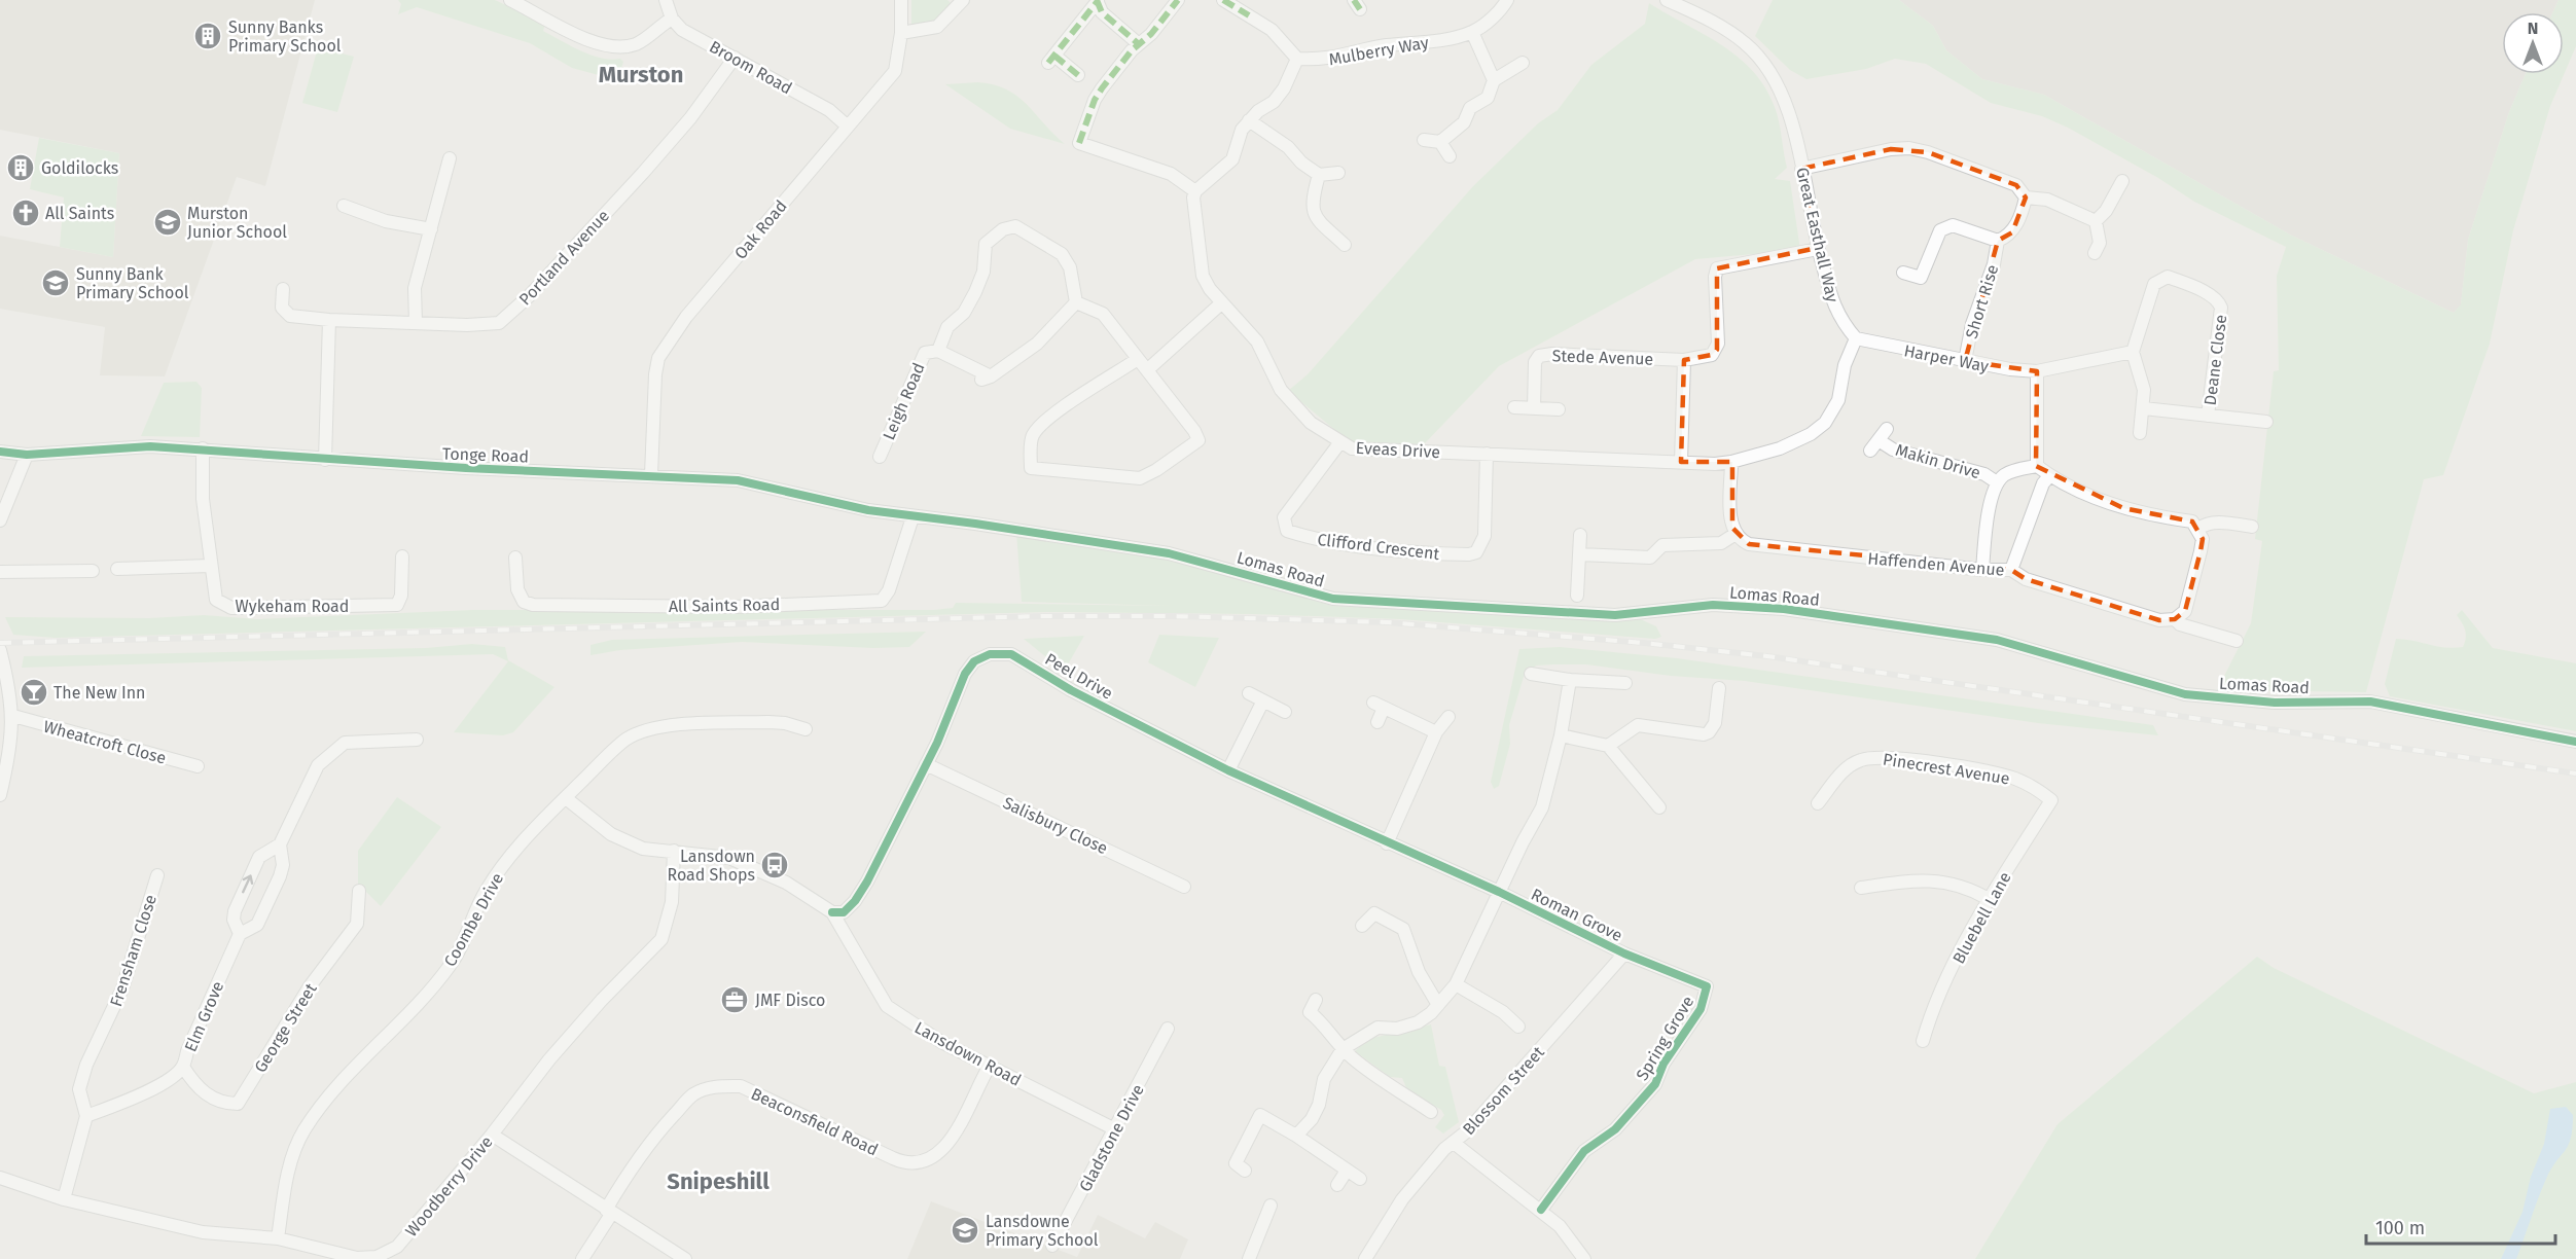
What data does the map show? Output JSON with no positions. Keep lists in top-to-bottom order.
{
  "streets": {
    "street": [
      "Mulberry Way",
      "Broom Road",
      "Oak Road",
      "Great Easthall Way",
      "Portland Avenue",
      "Short Rise",
      "Stede Avenue",
      "Harper Way",
      "Deane Close",
      "Leigh Road",
      "Eveas Drive",
      "Tonge Road",
      "Makin Drive",
      "Clifford Crescent",
      "Haffenden Avenue",
      "Lomas Road",
      "All Saints Road",
      "Wykeham Road",
      "Peel Drive",
      "Wheatcroft Close",
      "Pinecrest Avenue",
      "Salisbury Close",
      "Roman Grove",
      "Bluebell Lane",
      "Coombe Drive",
      "Frensham Close",
      "Elm Grove",
      "George Street",
      "Spring Grove",
      "Lansdown Road",
      "Blossom Street",
      "Beaconsfield Road",
      "Gladstone Drive",
      "Woodberry Drive"
    ]
  },
  "crossings": [
    ["Broom Road", "Oak Road"],
    ["Broom Road", "Portland Avenue"],
    ["Oak Road", "Tonge Road"],
    ["Great Easthall Way", "Stede Avenue"],
    ["Great Easthall Way", "Harper Way"],
    ["Short Rise", "Harper Way"],
    ["Eveas Drive", "Clifford Crescent"],
    ["Tonge Road", "Lomas Road"],
    ["Tonge Road", "All Saints Road"],
    ["Tonge Road", "Wykeham Road"],
    ["Makin Drive", "Haffenden Avenue"],
    ["Peel Drive", "Salisbury Close"],
    ["Peel Drive", "Roman Grove"],
    ["Peel Drive", "Lansdown Road"],
    ["Pinecrest Avenue", "Bluebell Lane"],
    ["Roman Grove", "Spring Grove"],
    ["Roman Grove", "Blossom Street"],
    ["Coombe Drive", "Lansdown Road"],
    ["Coombe Drive", "Woodberry Drive"],
    ["Frensham Close", "Elm Grove"],
    ["Frensham Close", "Woodberry Drive"],
    ["Elm Grove", "George Street"],
    ["Lansdown Road", "Beaconsfield Road"],
    ["Lansdown Road", "Gladstone Drive"],
    ["Lansdown Road", "Woodberry Drive"]
  ],
  "districts": ["Murston", "Snipeshill"],
  "places": {
    "building": ["Sunny Banks Primary School", "Goldilocks"],
    "church": ["All Saints"],
    "school or university": ["Murston Junior School", "Sunny Bank Primary School", "Lansdowne Primary School"],
    "bar": ["The New Inn"],
    "bus stop": ["Lansdown Road Shops"],
    "office": ["JMF Disco"]
  },
  "scale_bar": "100 m",
  "north": "top"
}
